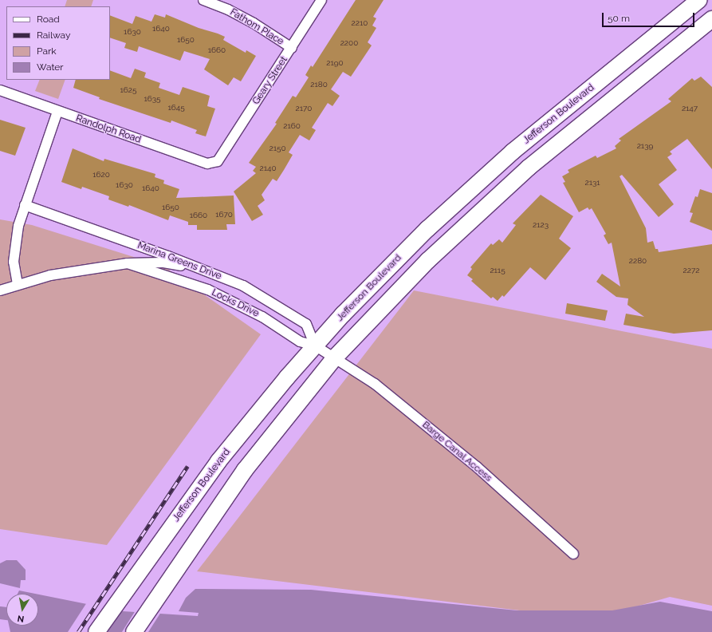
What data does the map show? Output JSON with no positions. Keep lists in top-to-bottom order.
{
  "streets": {
    "main road": ["Jefferson Boulevard"],
    "street": [
      "Fathom Place",
      "Geary Street",
      "Randolph Road",
      "Marina Greens Drive",
      "Locks Drive",
      "Barge Canal Access"
    ]
  },
  "crossings": [
    ["Fathom Place", "Geary Street"],
    ["Geary Street", "Randolph Road"],
    ["Jefferson Boulevard", "Marina Greens Drive"],
    ["Jefferson Boulevard", "Locks Drive"],
    ["Marina Greens Drive", "Locks Drive"],
    ["Locks Drive", "Barge Canal Access"]
  ],
  "house_numbers": [
    "2210",
    "1640",
    "1630",
    "1650",
    "2200",
    "1660",
    "2190",
    "2180",
    "1625",
    "1635",
    "1645",
    "2170",
    "2147",
    "2160",
    "2139",
    "2150",
    "2140",
    "1620",
    "2131",
    "1630",
    "1640",
    "1650",
    "1670",
    "1660",
    "2123",
    "2280",
    "2115",
    "2272"
  ],
  "legend": [
    "Road",
    "Railway",
    "Park",
    "Water"
  ],
  "scale_bar": "50 m",
  "north": "bottom"
}
